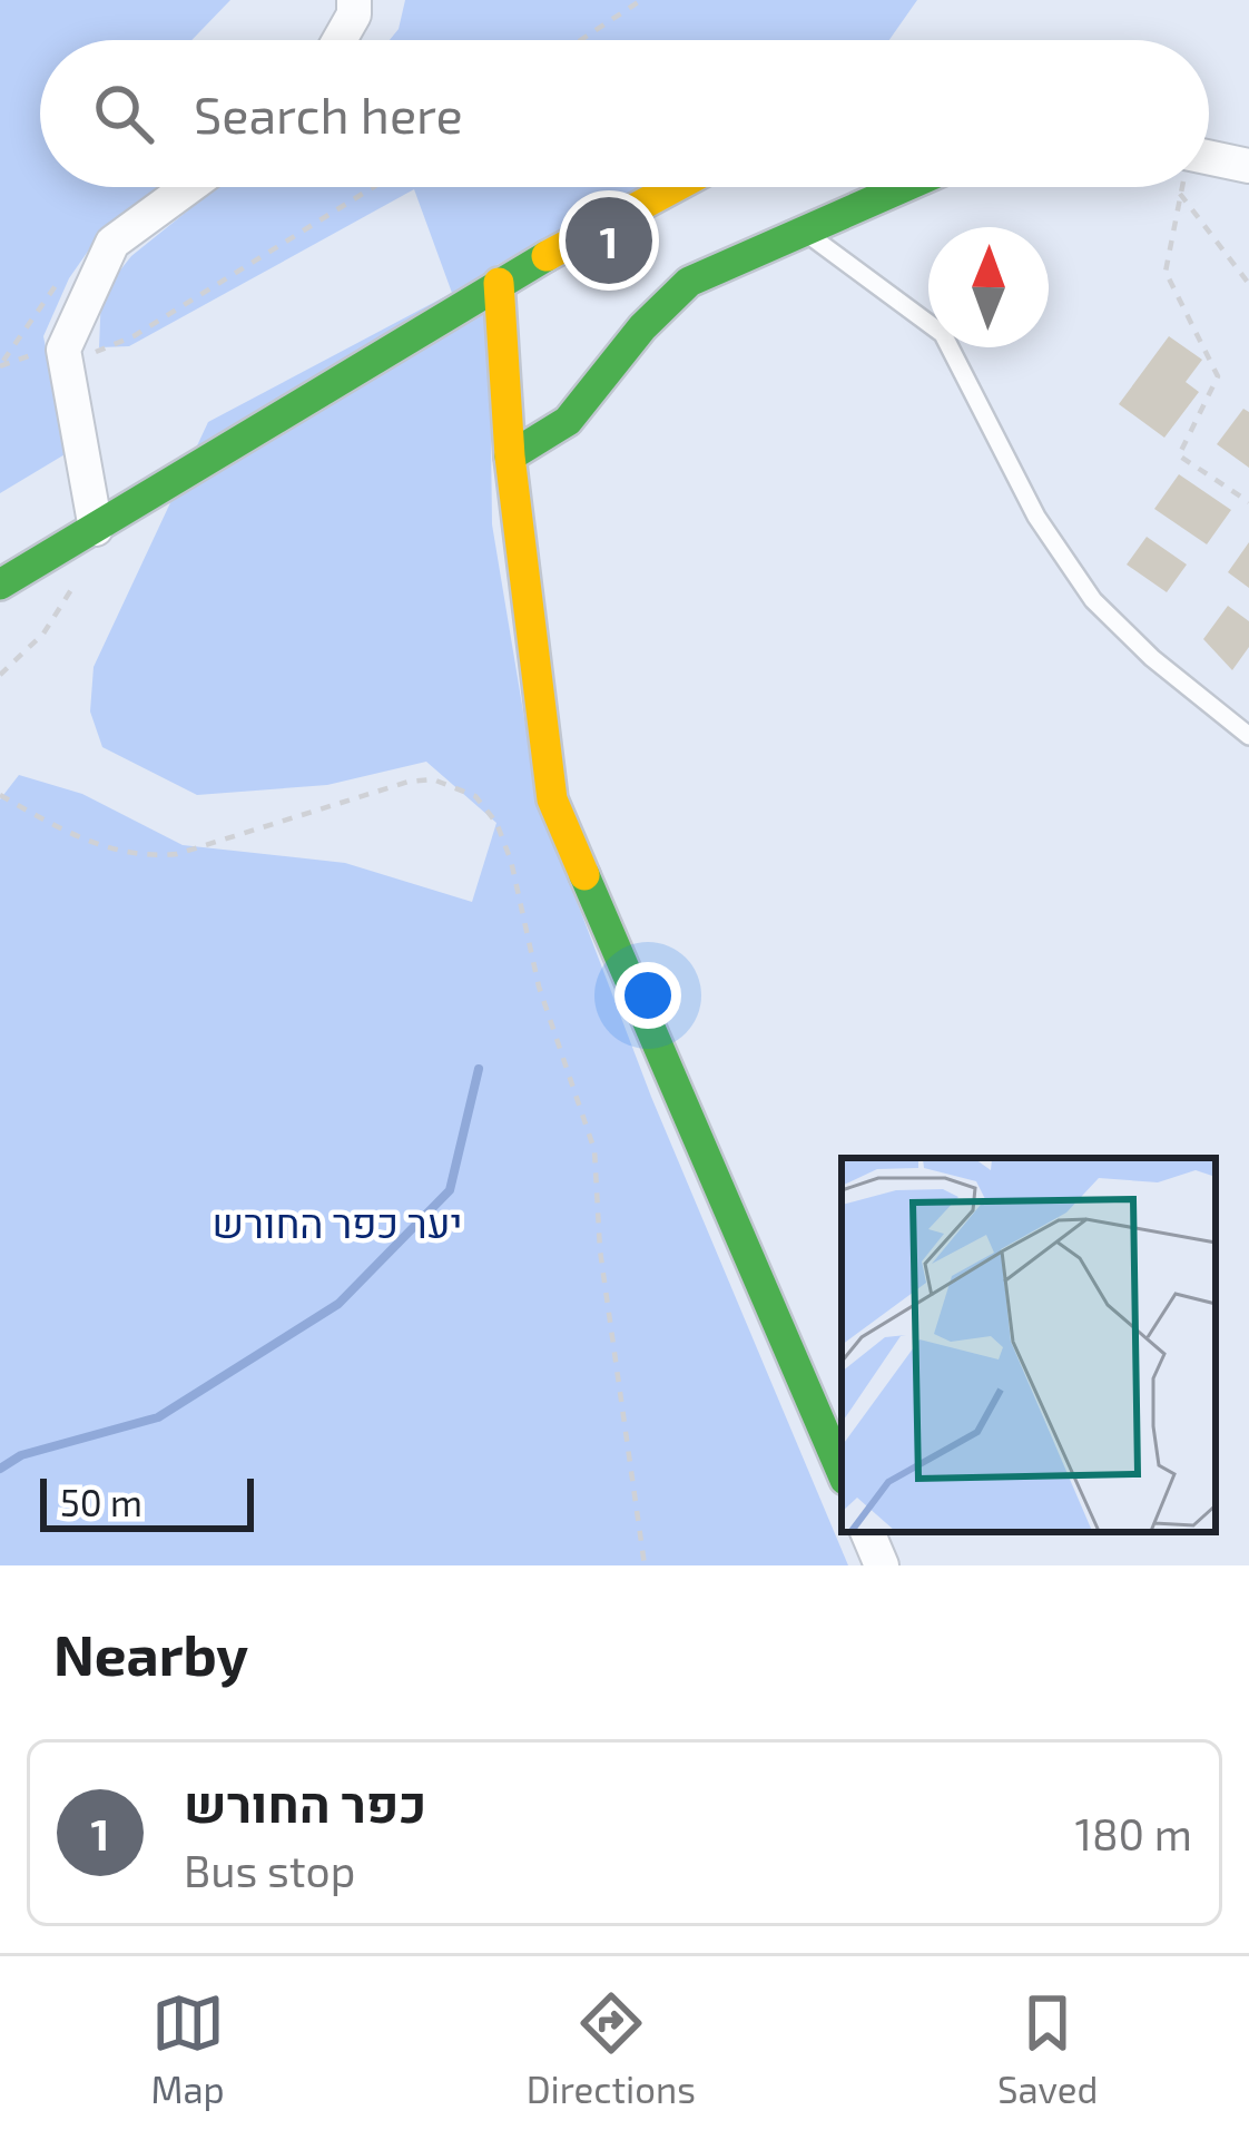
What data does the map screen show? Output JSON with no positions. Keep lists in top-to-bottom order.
{
  "parks": ["יער כפר החורש"],
  "scale_bar": "50 m",
  "north": "top",
  "page": {
    "search": "Search here",
    "pins": "1",
    "scale": "50 m",
    "heading": "Nearby",
    "list": [
      {
        "mark": "1",
        "name": "כפר החורש",
        "note": "Bus stop",
        "value": "180 m"
      }
    ],
    "nav": ["Map", "Directions", "Saved"]
  }
}
